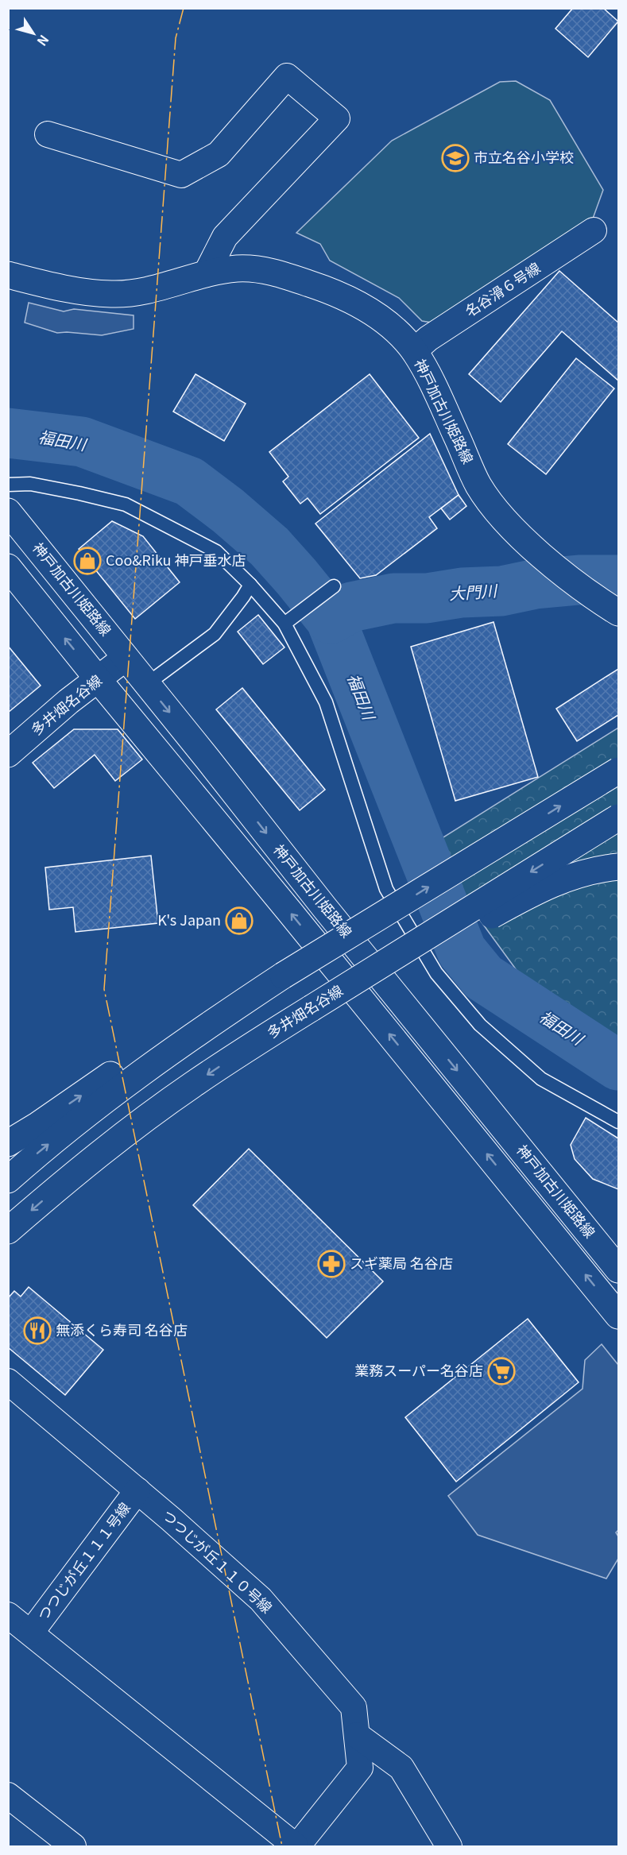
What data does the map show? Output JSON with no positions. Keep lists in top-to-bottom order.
{
  "streets": {
    "main road": ["神戸加古川姫路線", "多井畑名谷線"],
    "street": ["名谷滑６号線", "つつじが丘１１１号線", "つつじが丘１１０号線"]
  },
  "crossings": [
    ["名谷滑６号線", "神戸加古川姫路線"],
    ["神戸加古川姫路線", "多井畑名谷線"],
    ["つつじが丘１１１号線", "つつじが丘１１０号線"]
  ],
  "water": ["福田川", "大門川"],
  "places": {
    "school or university": ["市立名谷小学校"],
    "shop": ["Coo&Riku 神戸垂水店", "K's Japan"],
    "pharmacy": ["スギ薬局 名谷店"],
    "restaurant": ["無添くら寿司 名谷店"],
    "supermarket": ["業務スーパー名谷店"]
  },
  "north": "bottom right"
}
